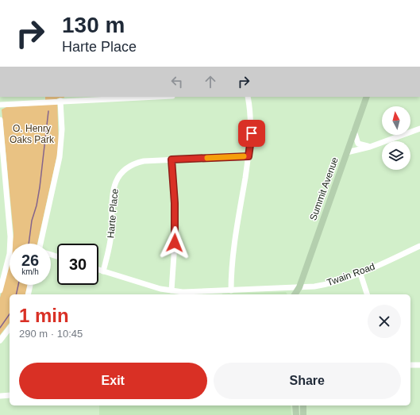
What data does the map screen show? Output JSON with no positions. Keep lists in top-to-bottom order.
{
  "streets": {
    "main road": ["Summit Avenue"],
    "street": ["Harte Place", "Twain Road"]
  },
  "crossings": [
    ["Summit Avenue", "Twain Road"],
    ["Harte Place", "Twain Road"]
  ],
  "parks": ["O. Henry Oaks Park"],
  "north": "top",
  "page": {
    "turn": ["130 m", "Harte Place"],
    "speed": "26 km/h",
    "limit": "30",
    "heading": ["1 min", "290 m · 10:45"],
    "buttons": ["Exit", "Share"]
  }
}
